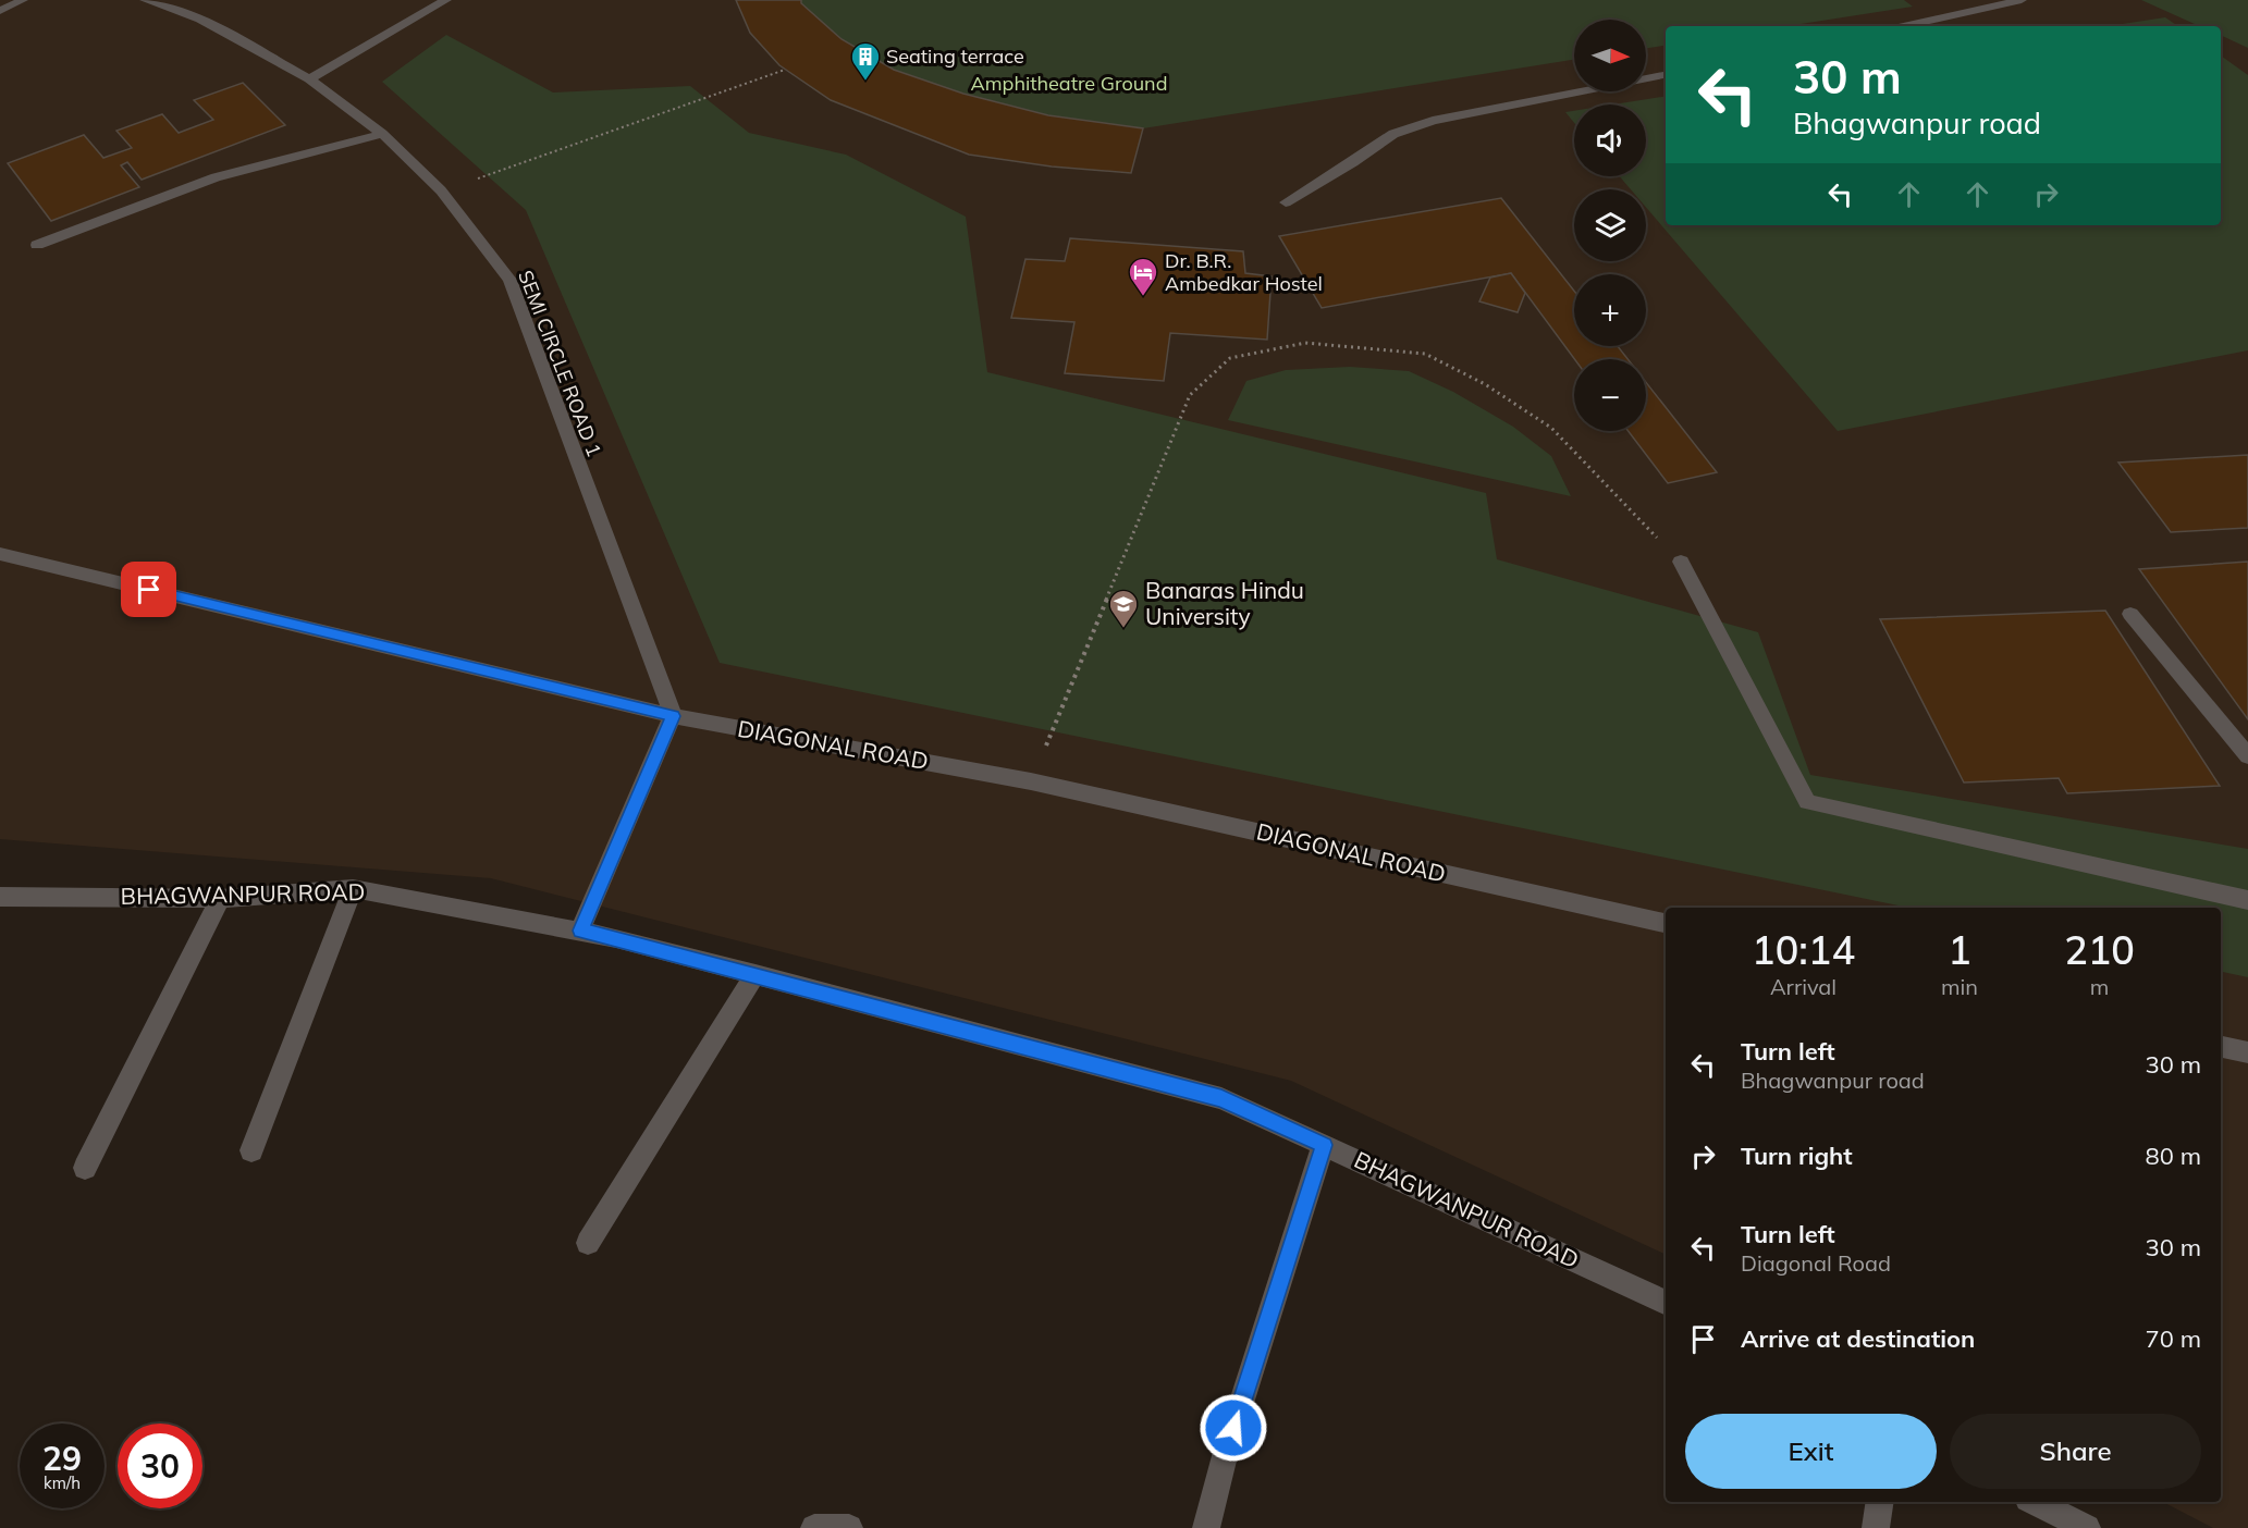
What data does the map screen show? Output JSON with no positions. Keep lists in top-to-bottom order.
{
  "streets": {
    "street": ["SEMI CIRCLE ROAD 1", "DIAGONAL ROAD", "BHAGWANPUR ROAD"]
  },
  "crossings": [
    ["SEMI CIRCLE ROAD 1", "DIAGONAL ROAD"]
  ],
  "parks": ["Amphitheatre Ground"],
  "places": {
    "building": ["Seating terrace"],
    "hotel": ["Dr. B.R. Ambedkar Hostel"],
    "school or university": ["Banaras Hindu University"]
  },
  "north": "right",
  "page": {
    "map_buttons": ["+", "−"],
    "turn": ["30 m", "Bhagwanpur road"],
    "eta": [
      "10:14",
      "Arrival",
      "1",
      "min",
      "210",
      "m"
    ],
    "list": [
      {
        "name": "Turn left",
        "note": "Bhagwanpur road",
        "value": "30 m"
      },
      {
        "name": "Turn right",
        "value": "80 m"
      },
      {
        "name": "Turn left",
        "note": "Diagonal Road",
        "value": "30 m"
      },
      {
        "name": "Arrive at destination",
        "value": "70 m"
      }
    ],
    "buttons": ["Exit", "Share"],
    "speed": "29 km/h",
    "limit": "30"
  }
}
